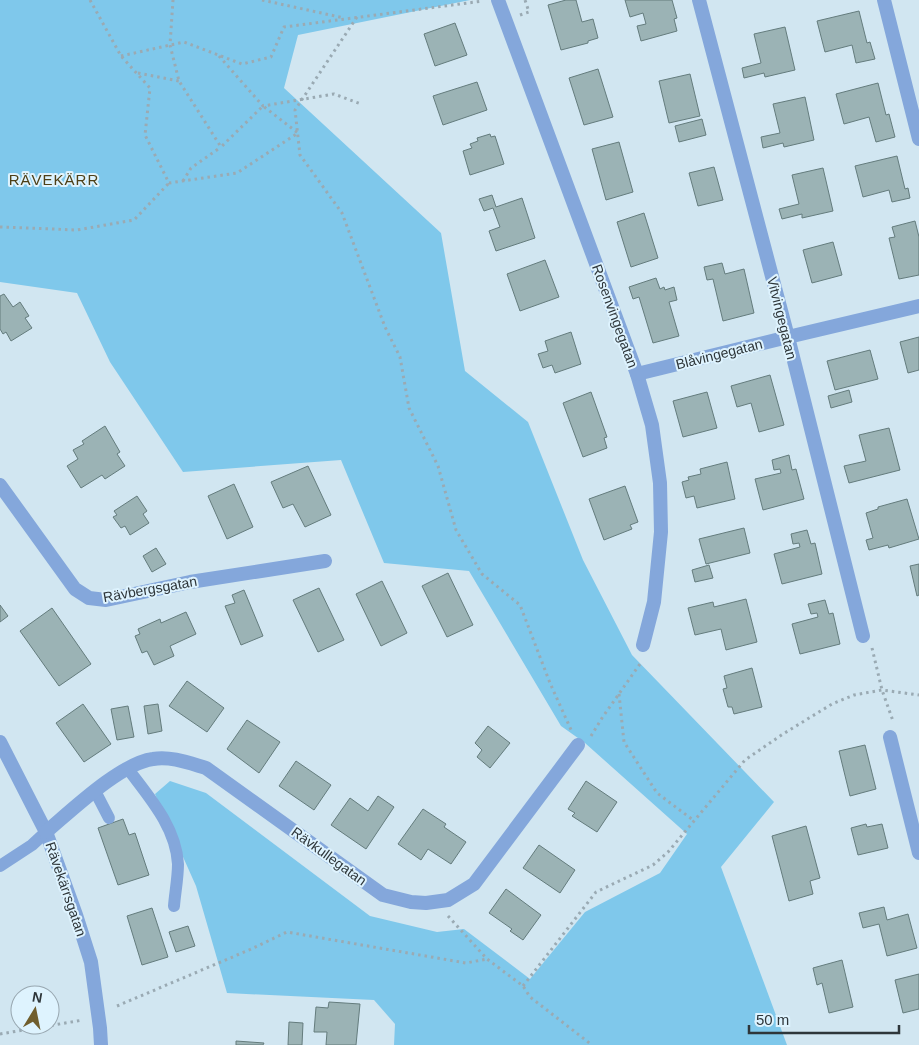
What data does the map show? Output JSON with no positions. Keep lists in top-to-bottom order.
{
  "streets": {
    "street": [
      "Rosenvingegatan",
      "Vitvingegatan",
      "Blåvingegatan",
      "Rävbergsgatan",
      "Rävkullegatan",
      "Rävekärrsgatan"
    ]
  },
  "crossings": [
    ["Rosenvingegatan", "Blåvingegatan"],
    ["Vitvingegatan", "Blåvingegatan"],
    ["Rävkullegatan", "Rävekärrsgatan"]
  ],
  "districts": ["RÄVEKÄRR"],
  "scale_bar": "50 m",
  "north": "top"
}
